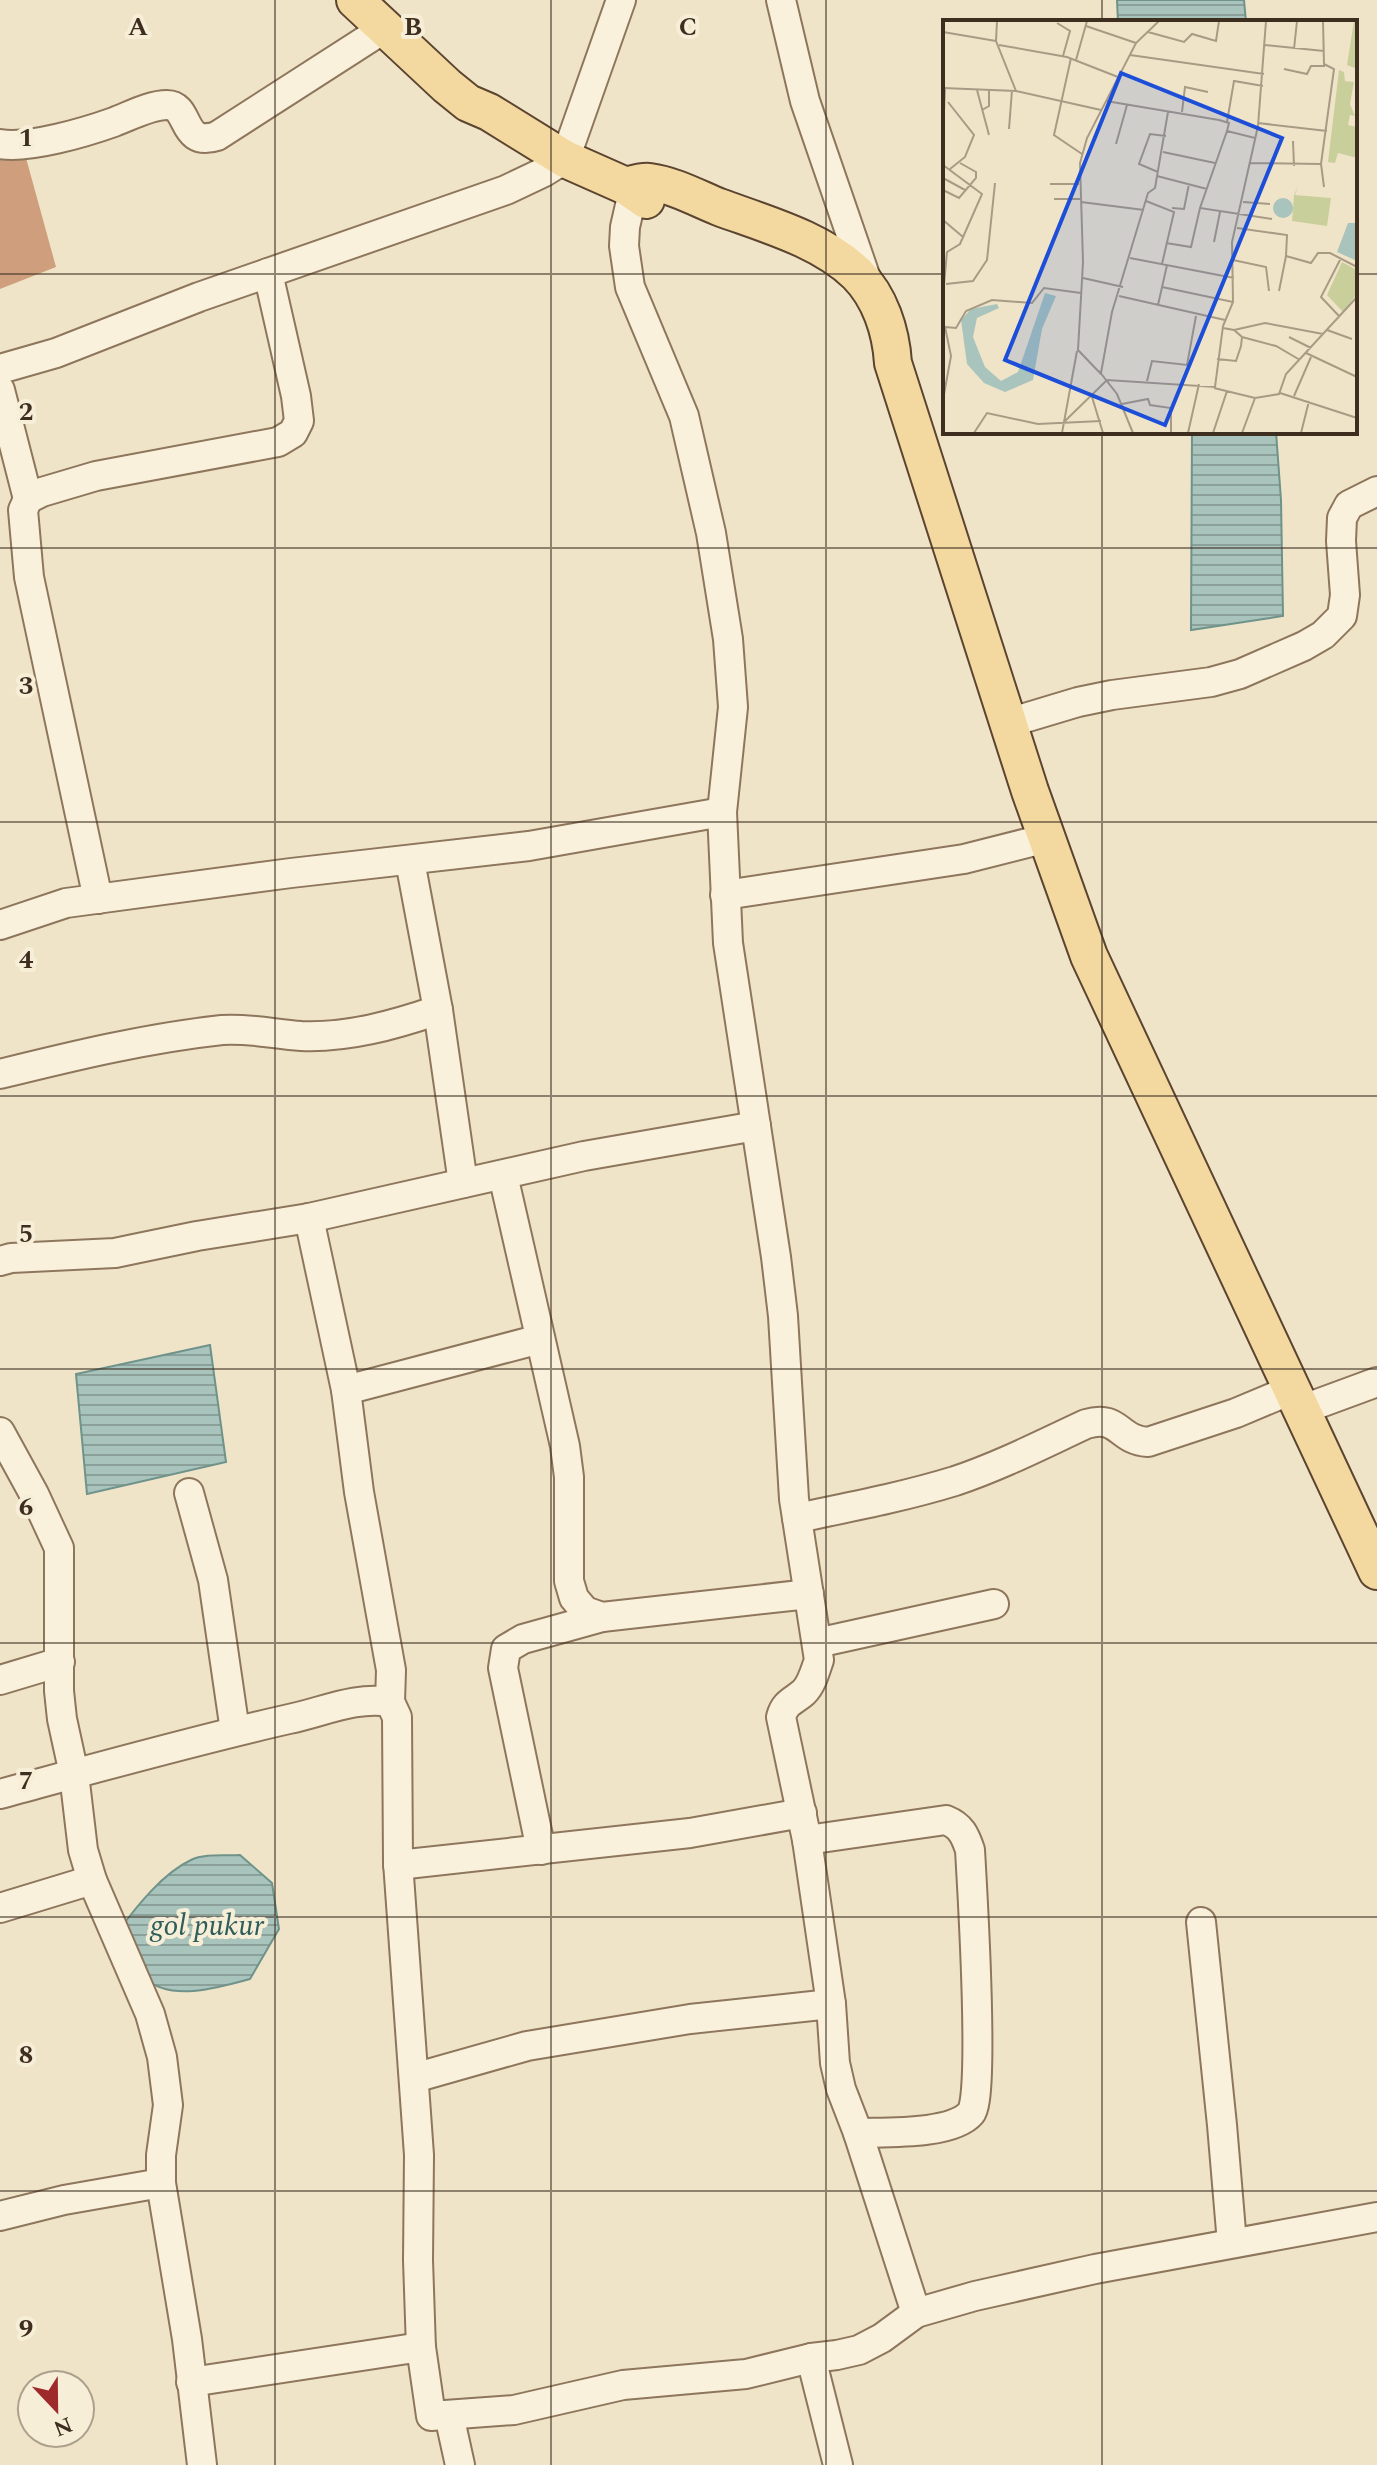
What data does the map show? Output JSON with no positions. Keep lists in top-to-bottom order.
{
  "water": ["gol pukur"],
  "north": "bottom",
  "grid": {
    "columns": ["A", "B", "C"],
    "rows": [
      "1",
      "2",
      "3",
      "4",
      "5",
      "6",
      "7",
      "8",
      "9"
    ]
  }
}
